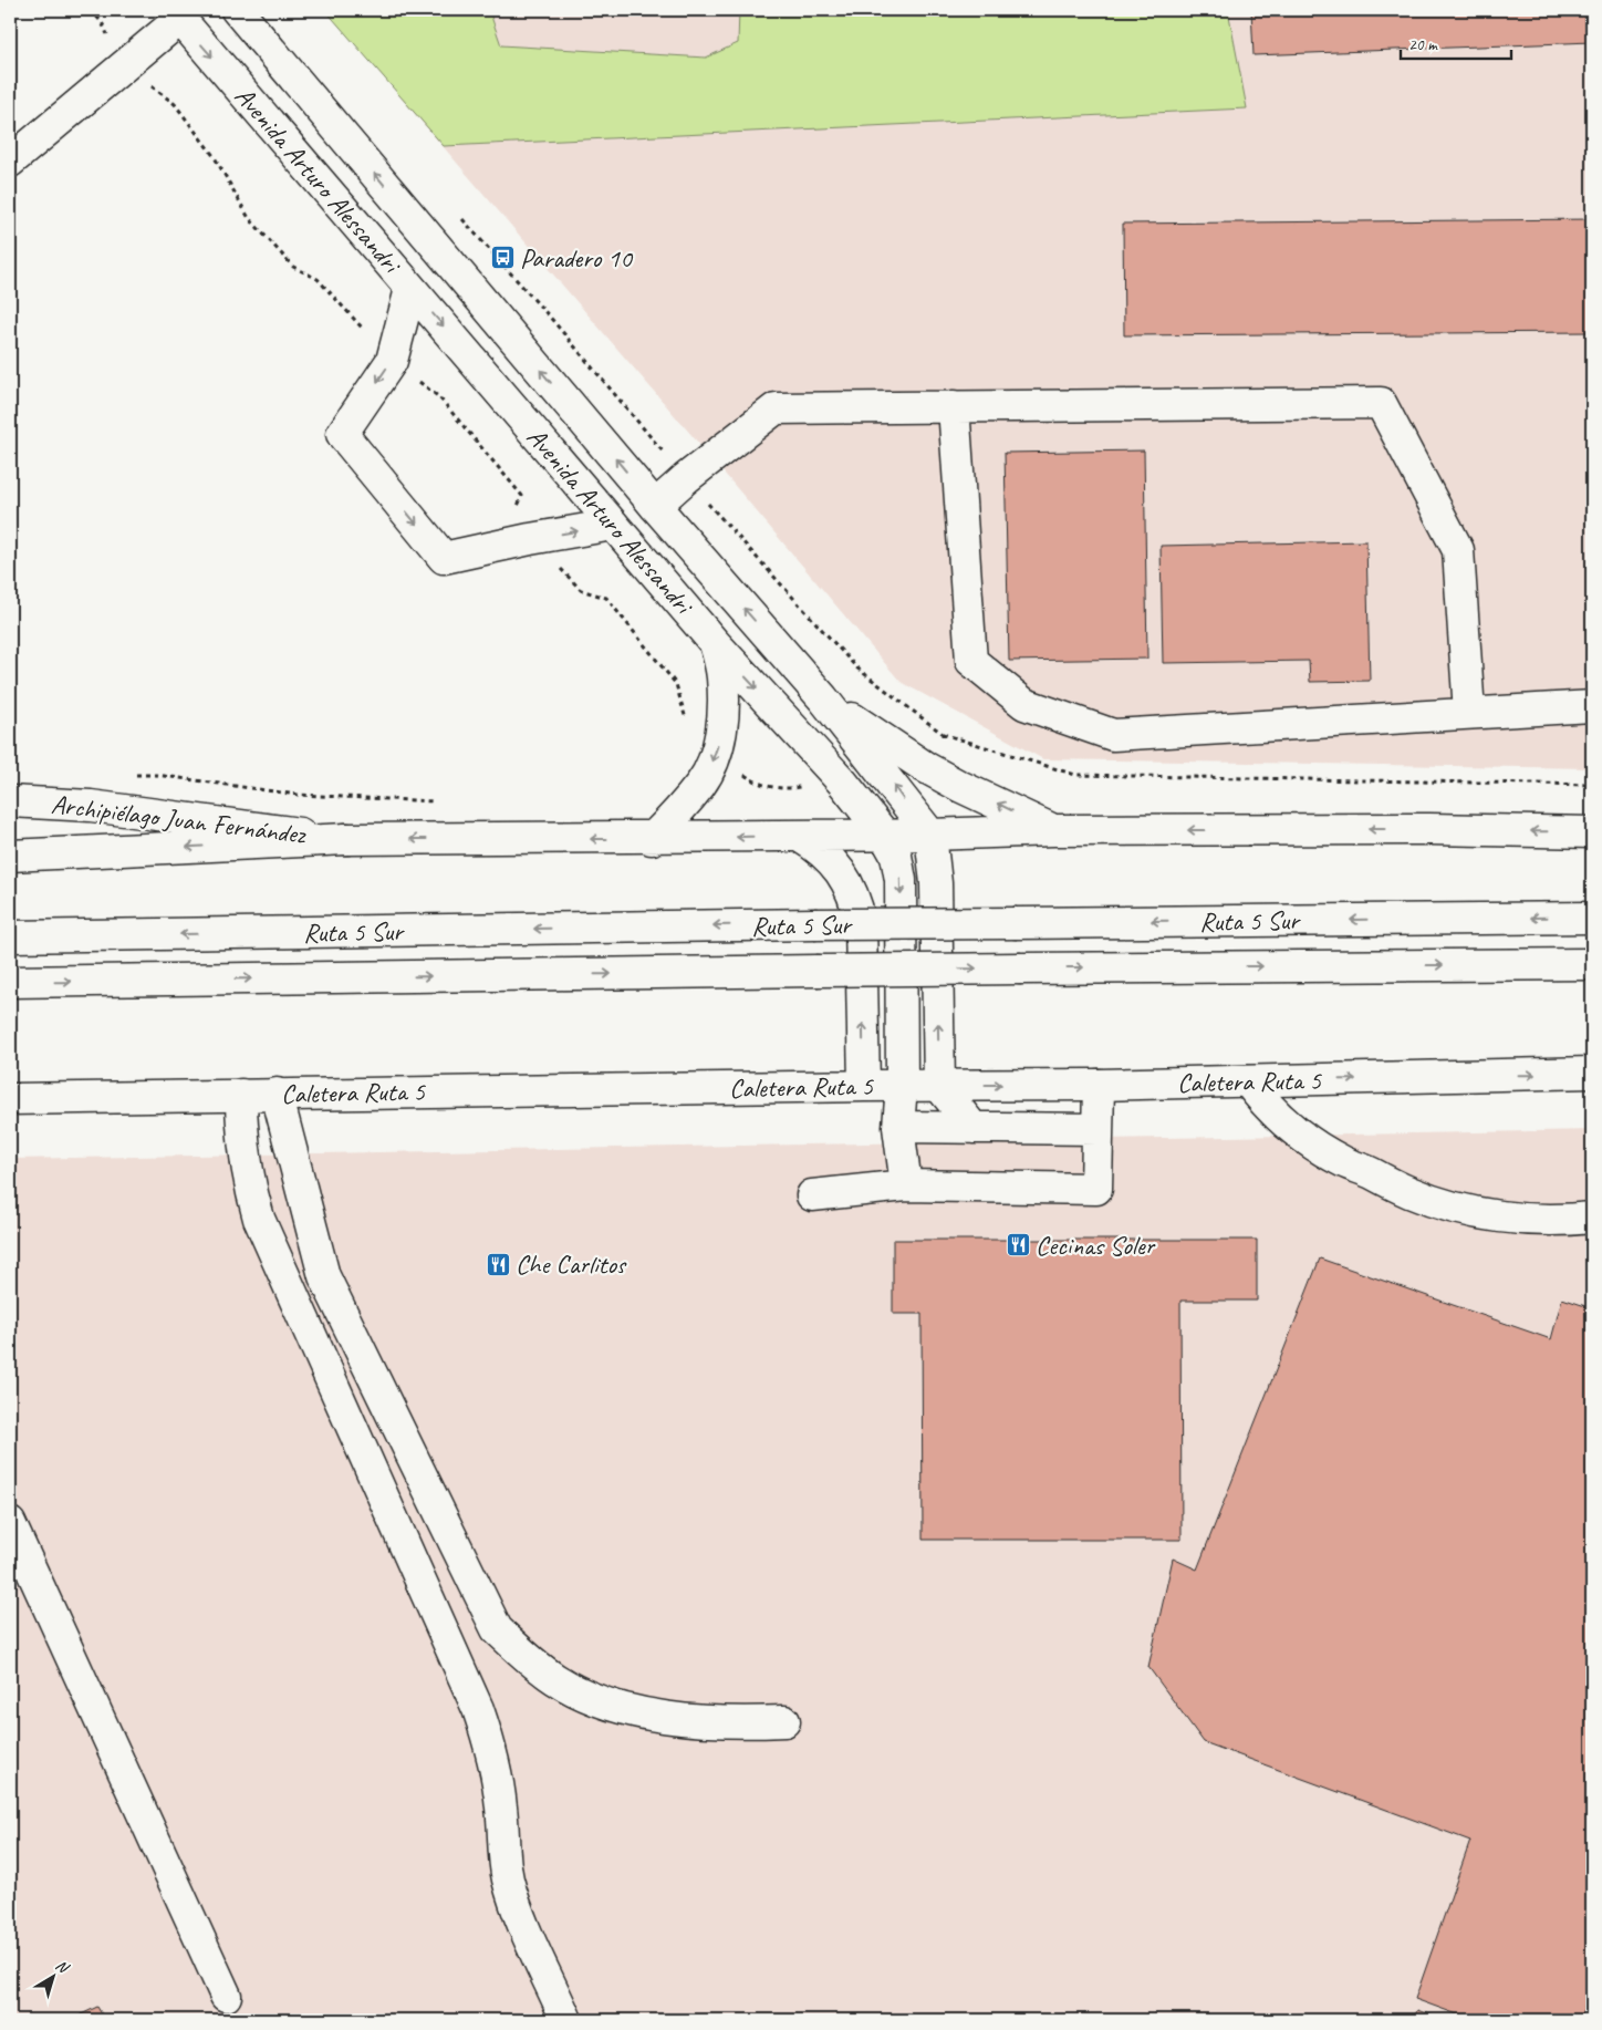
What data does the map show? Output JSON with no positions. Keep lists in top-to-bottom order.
{
  "streets": {
    "main road": [
      "Avenida Arturo Alessandri",
      "Archipiélago Juan Fernández",
      "Ruta 5 Sur",
      "Caletera Ruta 5"
    ]
  },
  "crossings": [
    ["Avenida Arturo Alessandri", "Caletera Ruta 5"]
  ],
  "places": {
    "bus stop": ["Paradero 10"],
    "restaurant": ["Cecinas Soler", "Che Carlitos"]
  },
  "scale_bar": "20 m",
  "north": "top right"
}
